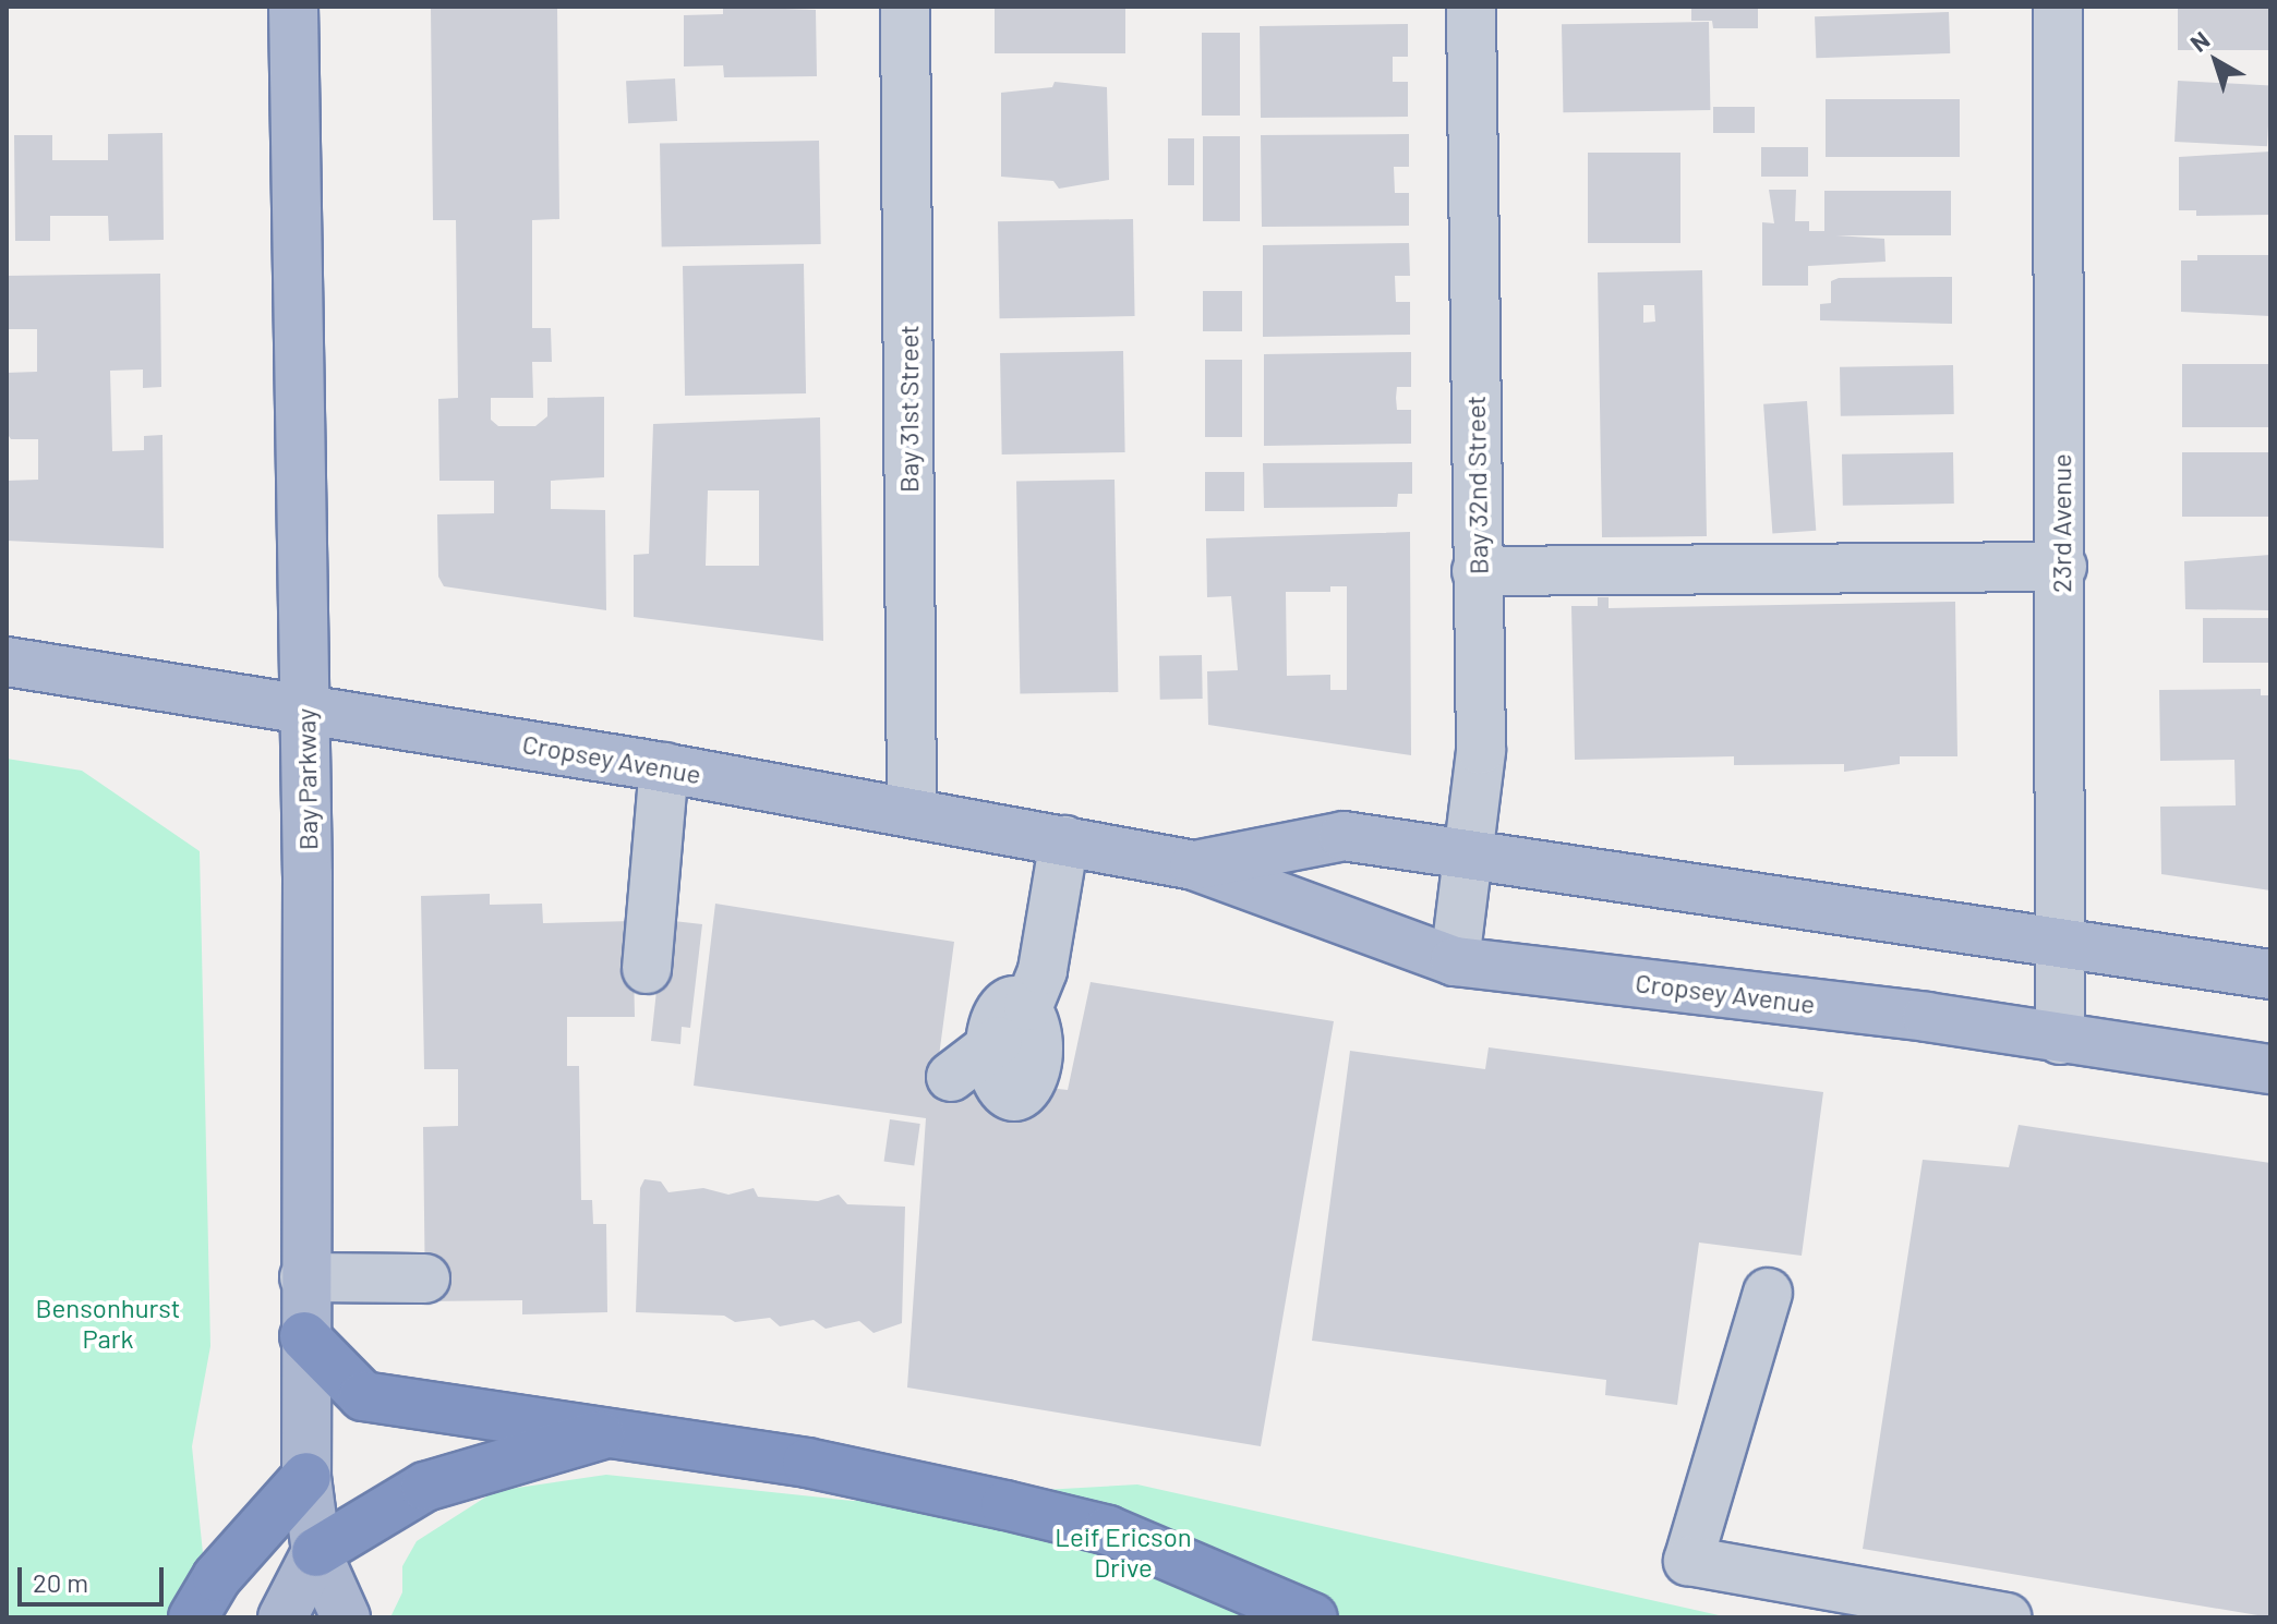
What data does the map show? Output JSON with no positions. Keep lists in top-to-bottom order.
{
  "streets": {
    "main road": ["Cropsey Avenue", "Bay Parkway"],
    "street": ["Bay 31st Street", "Bay 32nd Street", "23rd Avenue"]
  },
  "crossings": [
    ["Bay 31st Street", "Cropsey Avenue"],
    ["Bay 32nd Street", "Cropsey Avenue"],
    ["23rd Avenue", "Cropsey Avenue"],
    ["Cropsey Avenue", "Bay Parkway"]
  ],
  "parks": ["Bensonhurst Park", "Leif Ericson Drive"],
  "scale_bar": "20 m",
  "north": "top left"
}
